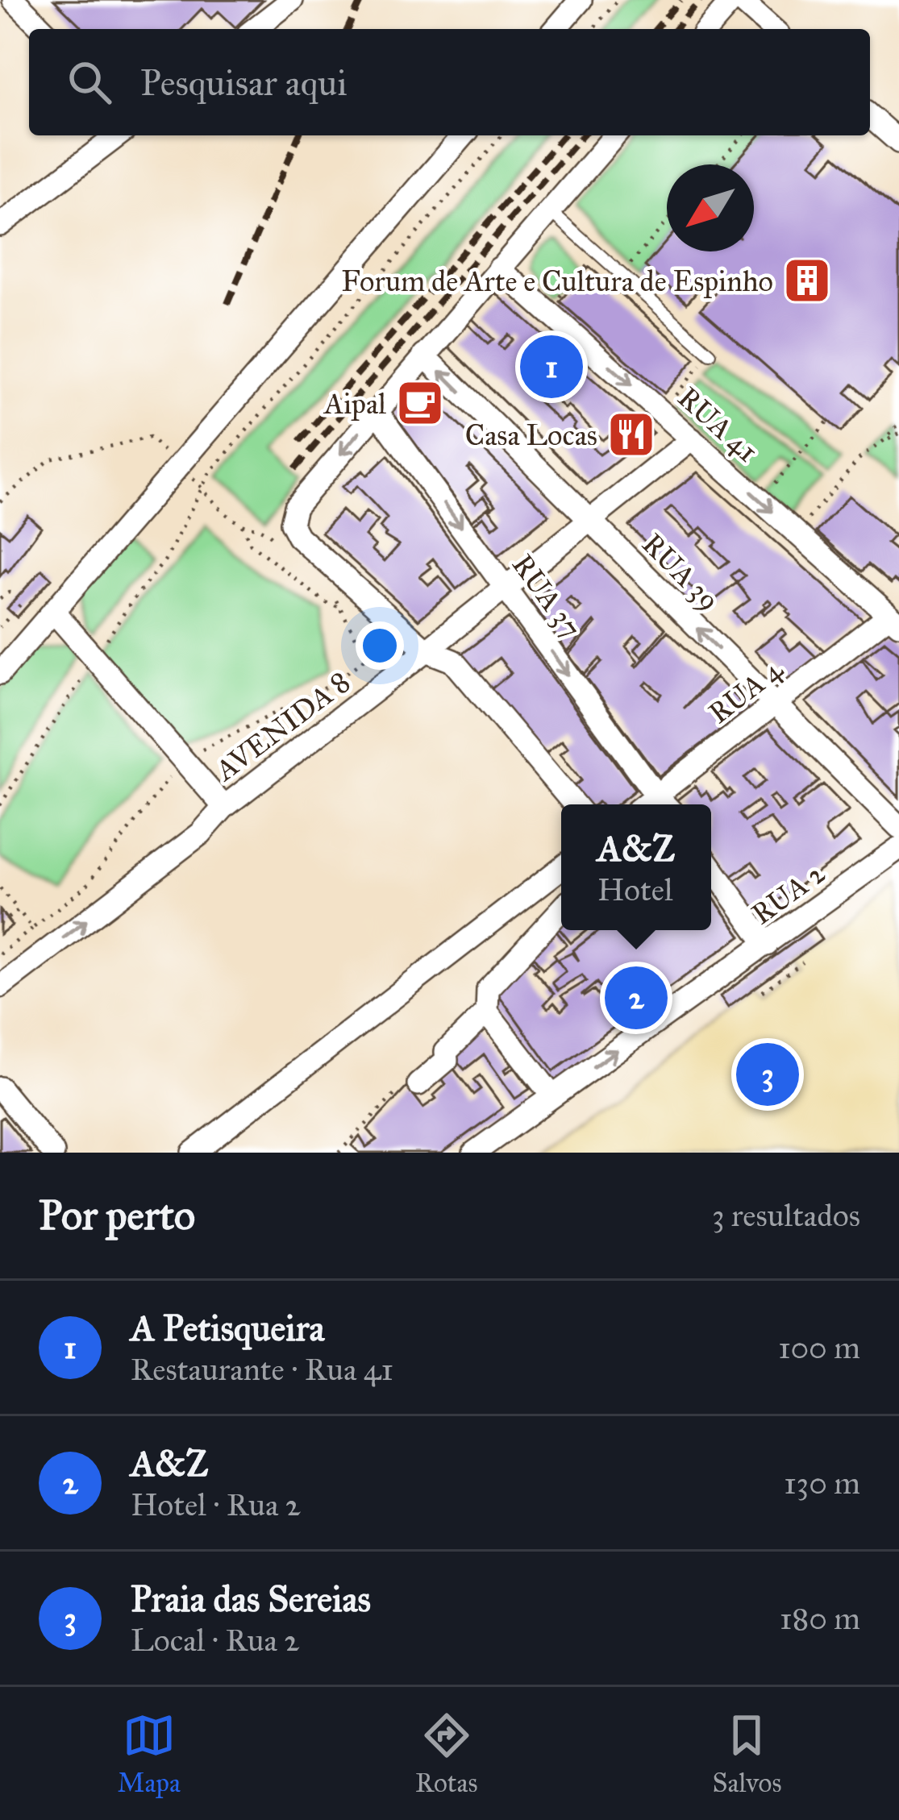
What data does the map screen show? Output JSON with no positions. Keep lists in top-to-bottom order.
{
  "streets": {
    "street": [
      "RUA 41",
      "RUA 39",
      "RUA 37",
      "RUA 4",
      "AVENIDA 8",
      "RUA 2"
    ]
  },
  "crossings": [
    ["RUA 41", "RUA 4"],
    ["RUA 41", "AVENIDA 8"],
    ["RUA 39", "RUA 4"],
    ["RUA 39", "AVENIDA 8"],
    ["RUA 37", "RUA 4"],
    ["RUA 37", "AVENIDA 8"]
  ],
  "one_way": ["RUA 41", "RUA 39"],
  "places": {
    "building": ["Forum de Arte e Cultura de Espinho"],
    "cafe": ["Aipal"],
    "restaurant": ["Casa Locas"]
  },
  "north": "bottom left",
  "page": {
    "search": "Pesquisar aqui",
    "pins": ["1", "2", "3"],
    "popup": ["A&Z", "Hotel"],
    "heading": ["Por perto", "3 resultados"],
    "list": [
      {
        "mark": "1",
        "name": "A Petisqueira",
        "note": "Restaurante · Rua 41",
        "value": "100 m"
      },
      {
        "mark": "2",
        "name": "A&Z",
        "note": "Hotel · Rua 2",
        "value": "130 m"
      },
      {
        "mark": "3",
        "name": "Praia das Sereias",
        "note": "Local · Rua 2",
        "value": "180 m"
      }
    ],
    "nav": ["Mapa", "Rotas", "Salvos"]
  }
}
